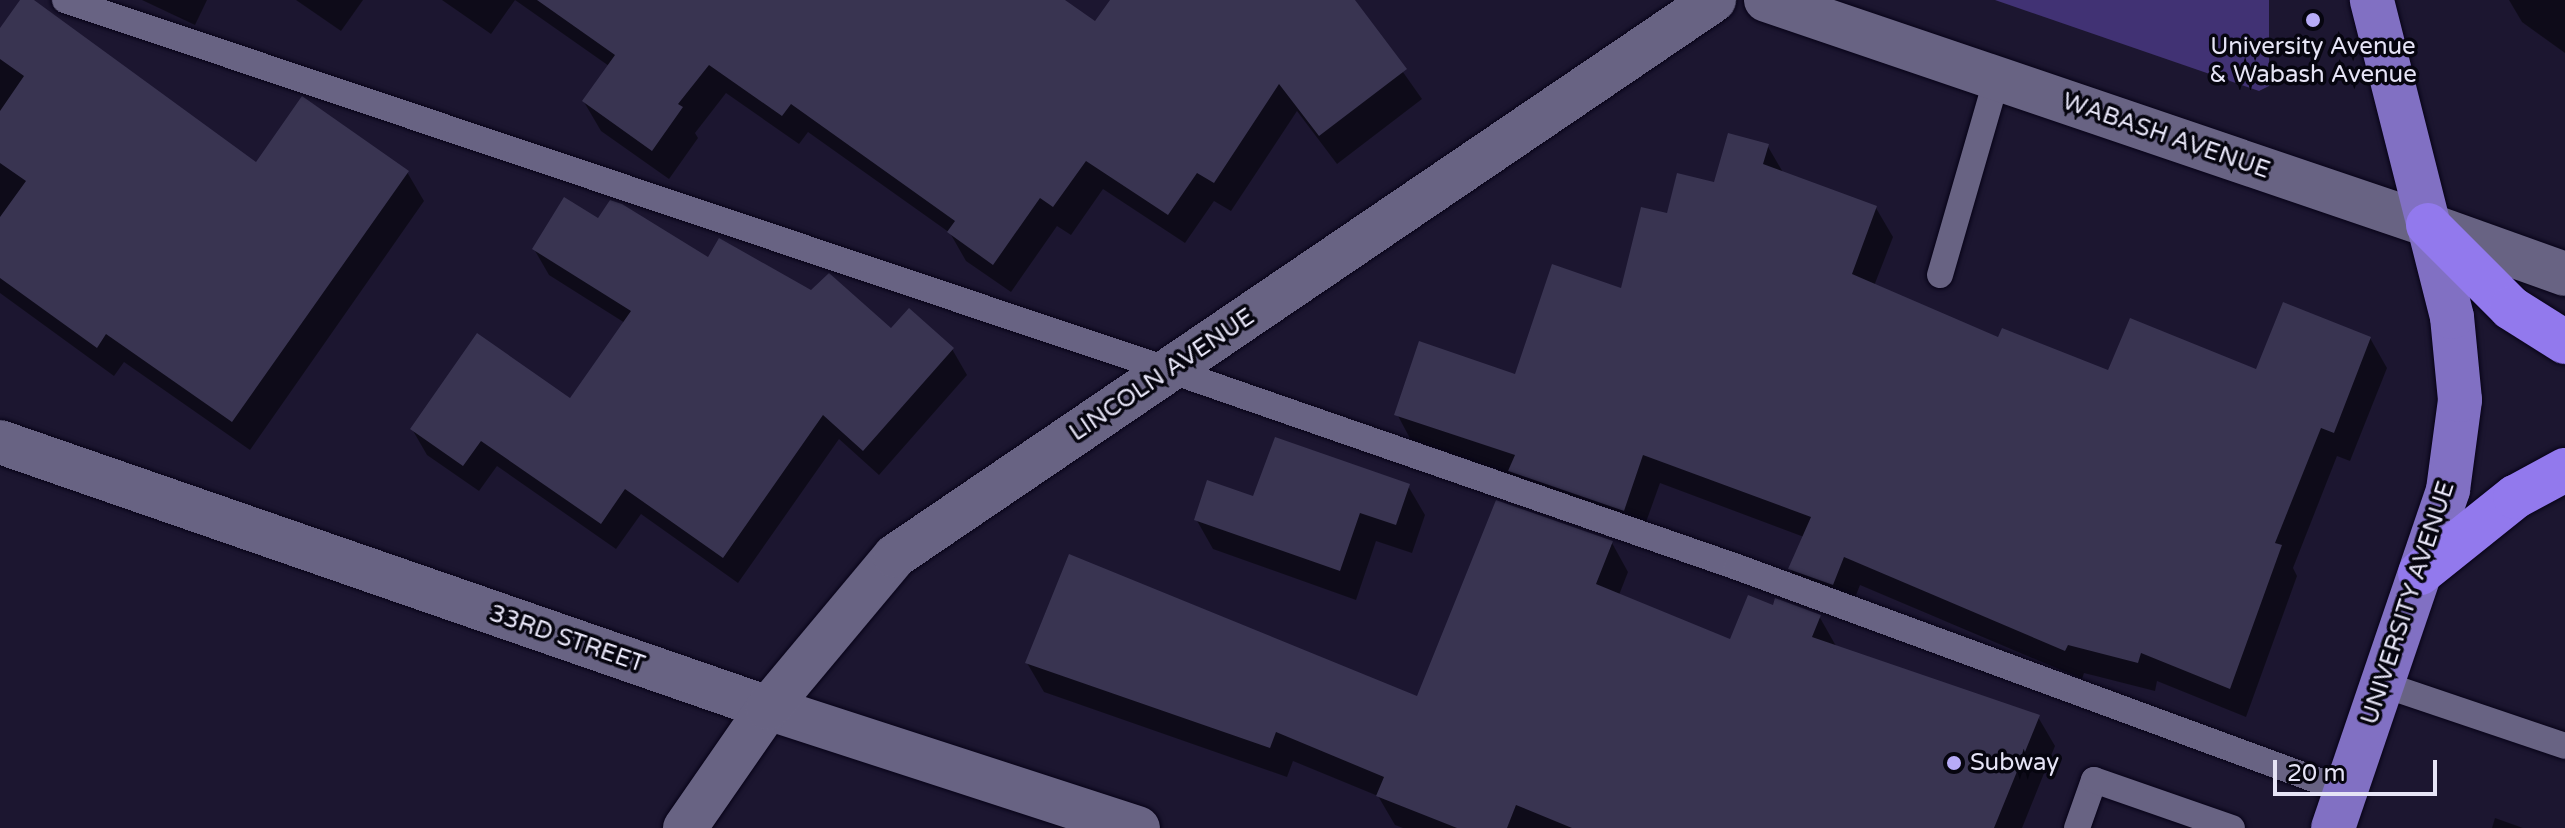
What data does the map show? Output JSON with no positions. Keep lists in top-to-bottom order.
{
  "streets": {
    "main road": ["UNIVERSITY AVENUE"],
    "street": ["WABASH AVENUE", "LINCOLN AVENUE", "33RD STREET"]
  },
  "crossings": [
    ["WABASH AVENUE", "UNIVERSITY AVENUE"],
    ["LINCOLN AVENUE", "33RD STREET"]
  ],
  "places": ["University Avenue & Wabash Avenue", "Subway"],
  "scale_bar": "20 m"
}
